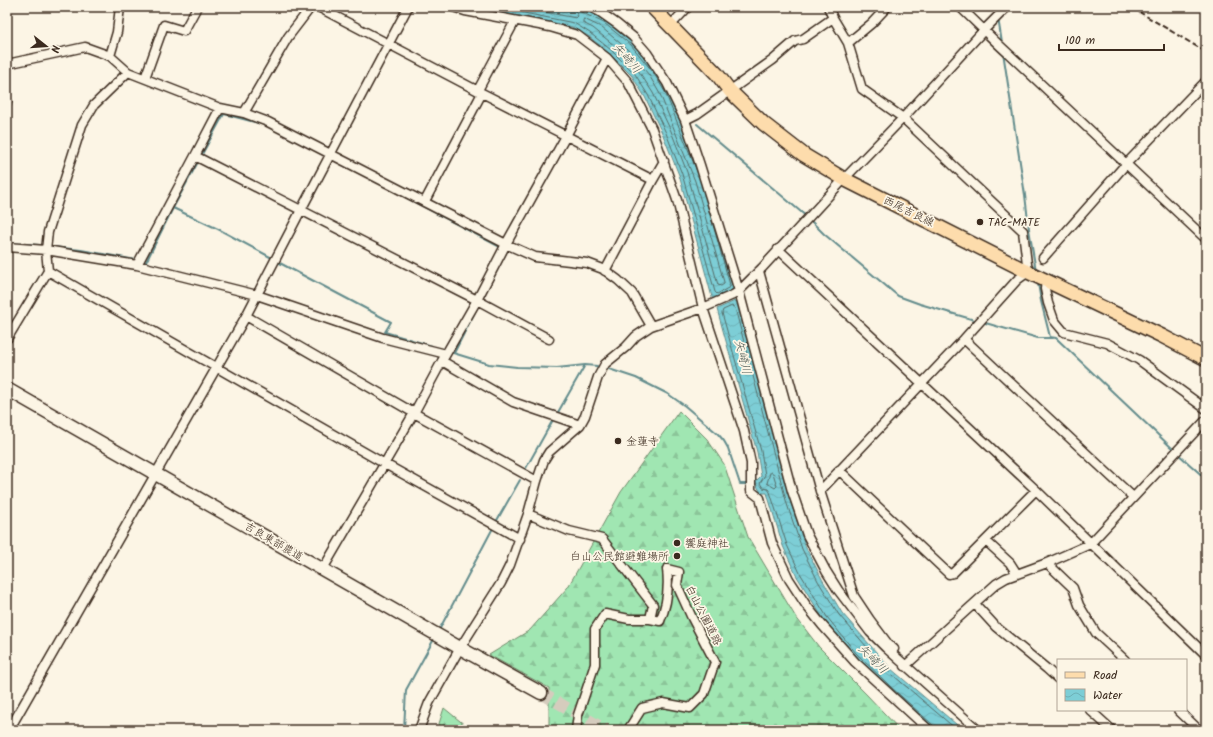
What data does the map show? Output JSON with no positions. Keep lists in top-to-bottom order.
{
  "streets": {
    "main road": ["西尾吉良線"],
    "street": ["吉良東部農道", "白山公園道路"]
  },
  "water": ["矢崎川"],
  "places": [
    "TAC-MATE",
    "金蓮寺",
    "饗庭神社",
    "白山公民館避難場所"
  ],
  "legend": ["Road", "Water"],
  "scale_bar": "100 m",
  "north": "right"
}
